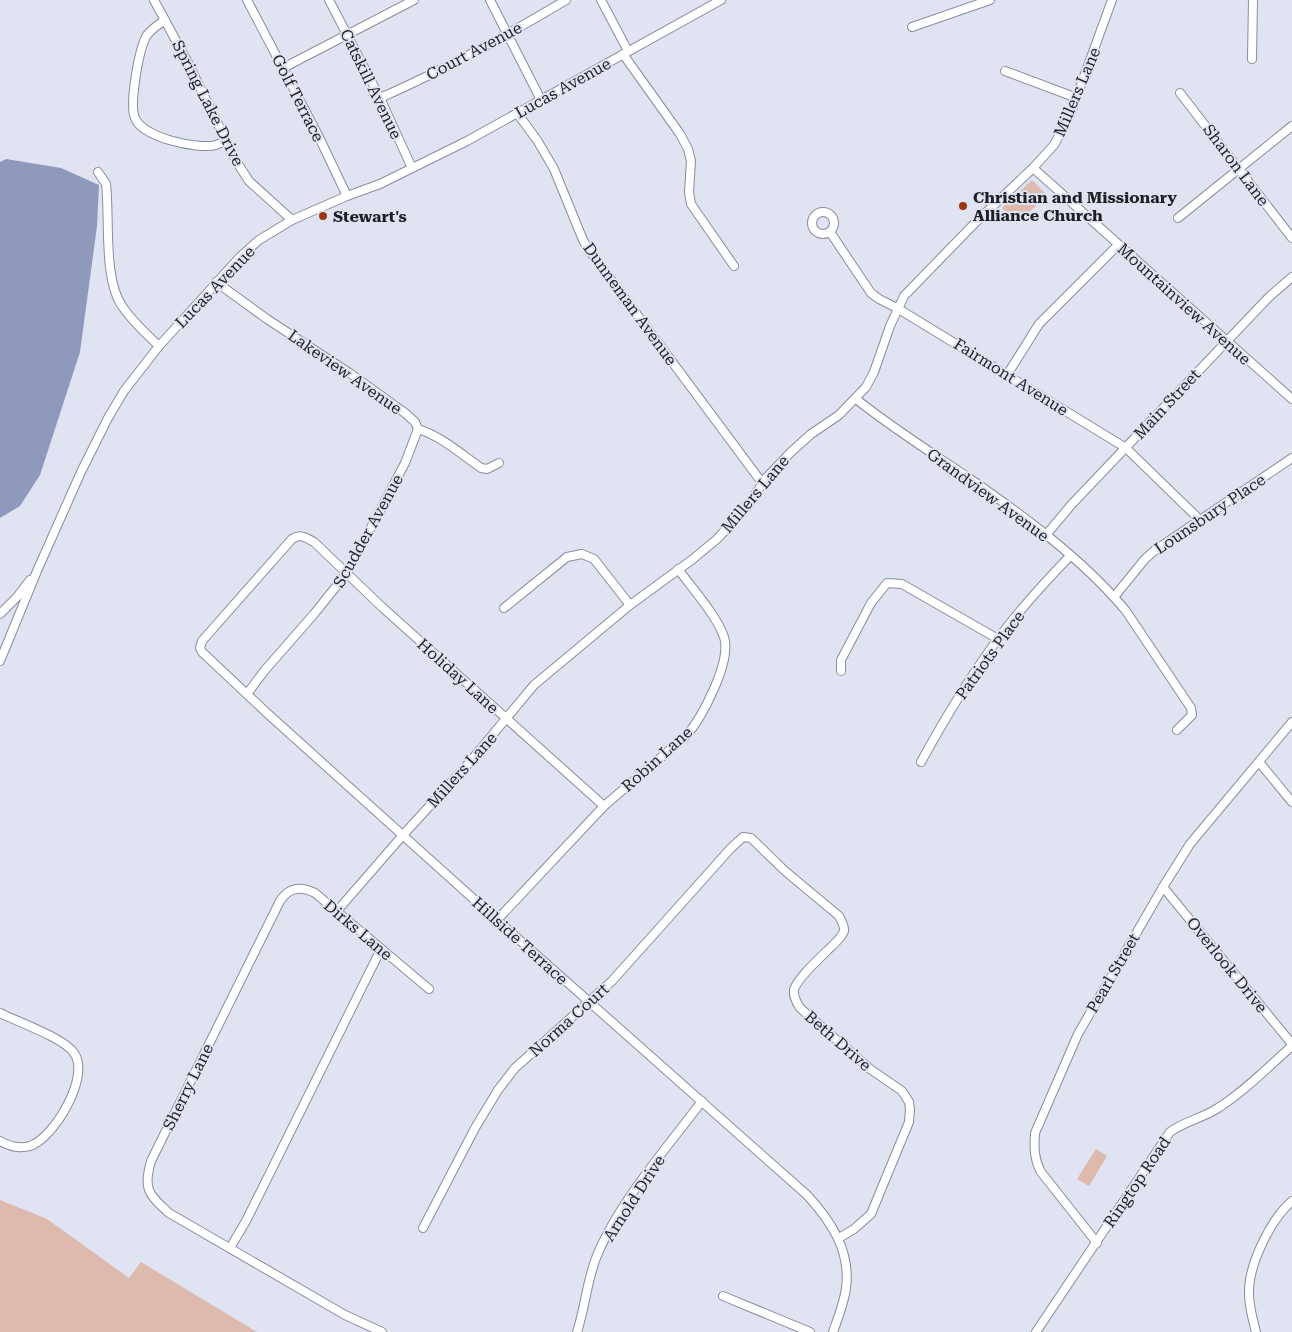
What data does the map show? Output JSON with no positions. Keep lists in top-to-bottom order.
{
  "streets": {
    "street": [
      "Court Avenue",
      "Catskill Avenue",
      "Lucas Avenue",
      "Millers Lane",
      "Golf Terrace",
      "Spring Lake Drive",
      "Sharon Lane",
      "Dunneman Avenue",
      "Mountainview Avenue",
      "Lakeview Avenue",
      "Fairmont Avenue",
      "Main Street",
      "Grandview Avenue",
      "Lounsbury Place",
      "Scudder Avenue",
      "Patriots Place",
      "Holiday Lane",
      "Robin Lane",
      "Dirks Lane",
      "Hillside Terrace",
      "Overlook Drive",
      "Pearl Street",
      "Norma Court",
      "Beth Drive",
      "Sherry Lane",
      "Ringtop Road",
      "Arnold Drive"
    ]
  },
  "crossings": [
    ["Court Avenue", "Catskill Avenue"],
    ["Catskill Avenue", "Lucas Avenue"],
    ["Lucas Avenue", "Golf Terrace"],
    ["Lucas Avenue", "Spring Lake Drive"],
    ["Lucas Avenue", "Dunneman Avenue"],
    ["Lucas Avenue", "Lakeview Avenue"],
    ["Millers Lane", "Dunneman Avenue"],
    ["Millers Lane", "Mountainview Avenue"],
    ["Millers Lane", "Fairmont Avenue"],
    ["Millers Lane", "Grandview Avenue"],
    ["Millers Lane", "Holiday Lane"],
    ["Millers Lane", "Robin Lane"],
    ["Millers Lane", "Dirks Lane"],
    ["Millers Lane", "Hillside Terrace"],
    ["Mountainview Avenue", "Main Street"],
    ["Lakeview Avenue", "Scudder Avenue"],
    ["Fairmont Avenue", "Main Street"],
    ["Fairmont Avenue", "Lounsbury Place"],
    ["Main Street", "Grandview Avenue"],
    ["Grandview Avenue", "Lounsbury Place"],
    ["Grandview Avenue", "Patriots Place"],
    ["Scudder Avenue", "Holiday Lane"],
    ["Scudder Avenue", "Hillside Terrace"],
    ["Holiday Lane", "Robin Lane"],
    ["Holiday Lane", "Hillside Terrace"],
    ["Robin Lane", "Hillside Terrace"],
    ["Dirks Lane", "Sherry Lane"],
    ["Hillside Terrace", "Norma Court"],
    ["Hillside Terrace", "Beth Drive"],
    ["Hillside Terrace", "Arnold Drive"],
    ["Overlook Drive", "Pearl Street"],
    ["Overlook Drive", "Ringtop Road"],
    ["Pearl Street", "Ringtop Road"],
    ["Norma Court", "Beth Drive"]
  ],
  "places": ["Christian and Missionary Alliance Church", "Stewart's"]
}
